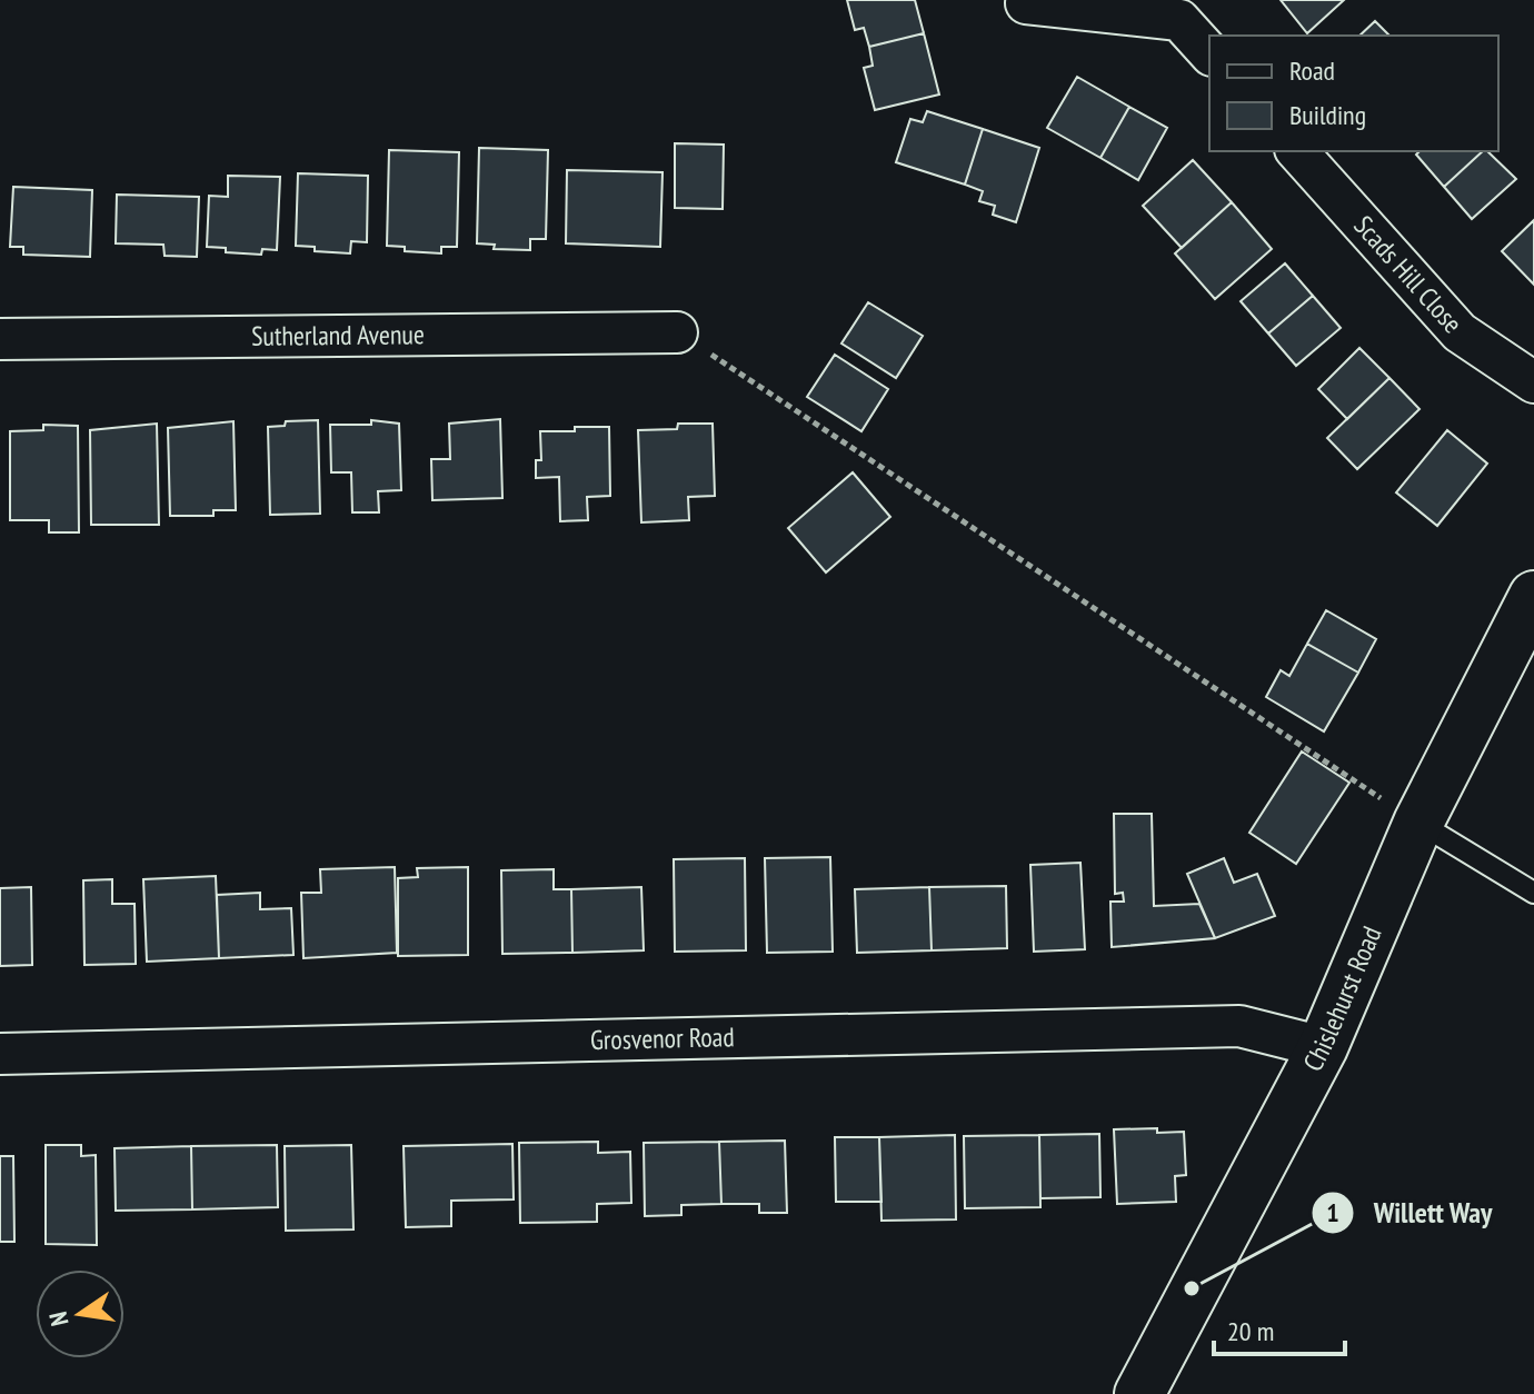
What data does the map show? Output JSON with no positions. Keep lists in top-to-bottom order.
{
  "streets": {
    "main road": ["Chislehurst Road"],
    "street": ["Scads Hill Close", "Sutherland Avenue", "Grosvenor Road"]
  },
  "crossings": [
    ["Chislehurst Road", "Grosvenor Road"]
  ],
  "places": ["Willett Way"],
  "legend": ["Road", "Building"],
  "scale_bar": "20 m",
  "north": "left"
}
